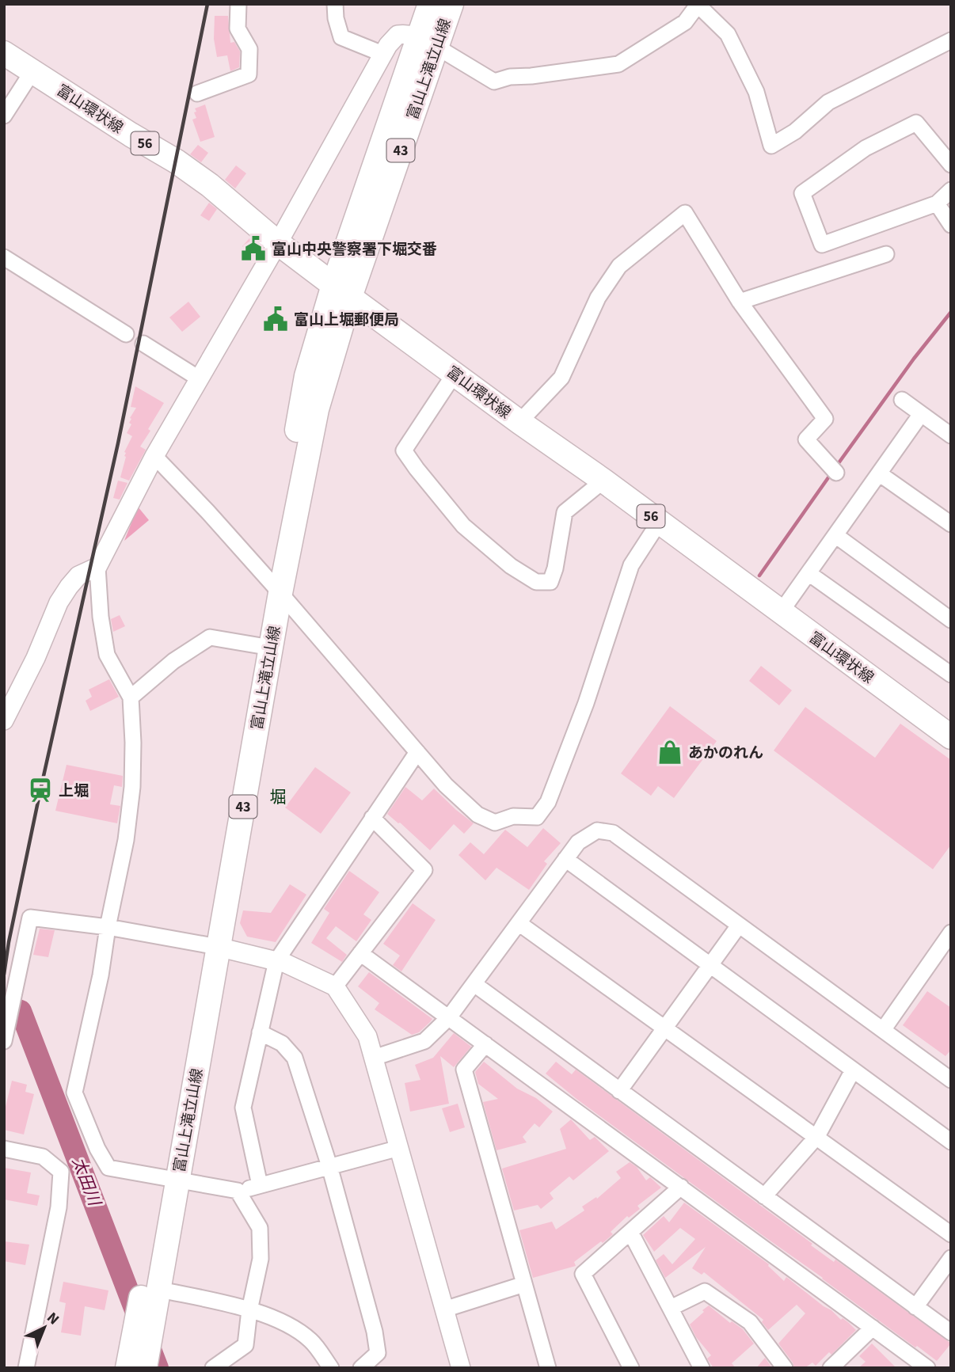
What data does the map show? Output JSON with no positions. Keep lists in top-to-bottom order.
{
  "streets": {
    "main road": [
      "富山上滝立山線",
      "富山環状線",
      "56",
      "43"
    ]
  },
  "crossings": [
    ["富山上滝立山線", "富山環状線"]
  ],
  "districts": ["堀"],
  "water": ["太田川"],
  "places": {
    "public building": ["富山中央警察署下堀交番", "富山上堀郵便局"],
    "shop": ["あかのれん"],
    "station": ["上堀"]
  },
  "north": "top right"
}
